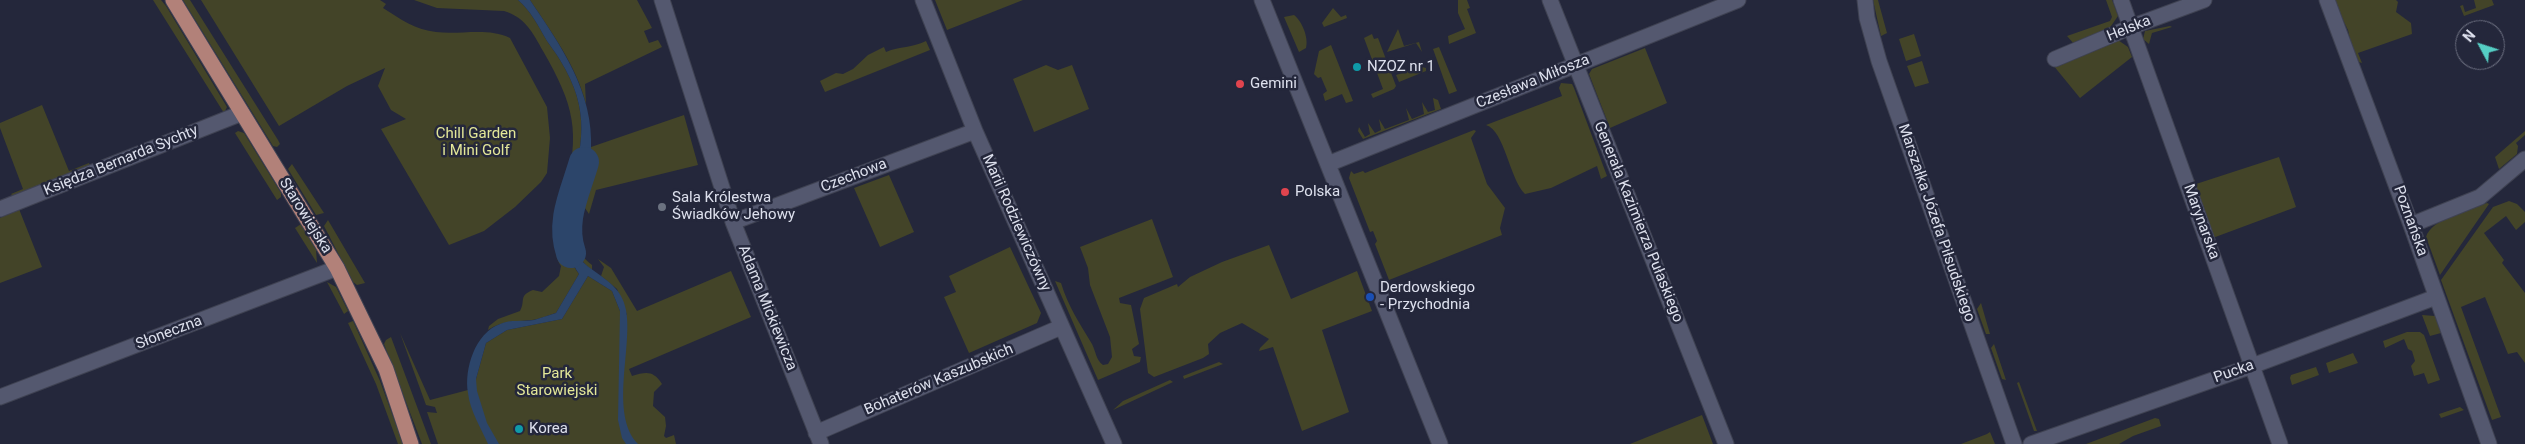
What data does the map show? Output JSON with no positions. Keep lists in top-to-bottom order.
{
  "streets": {
    "main road": ["Starowiejska"],
    "street": [
      "Helska",
      "Czesława Miłosza",
      "Księdza Bernarda Sychty",
      "Czechowa",
      "Poznańska",
      "Generała Kazimierza Pułaskiego",
      "Marynarska",
      "Marii Rodziewiczówny",
      "Marszałka Józefa Piłsudskiego",
      "Adama Mickiewicza",
      "Słoneczna",
      "Pucka",
      "Bohaterów Kaszubskich"
    ]
  },
  "crossings": [
    ["Helska", "Marynarska"],
    ["Czesława Miłosza", "Generała Kazimierza Pułaskiego"],
    ["Księdza Bernarda Sychty", "Starowiejska"],
    ["Czechowa", "Marii Rodziewiczówny"],
    ["Czechowa", "Adama Mickiewicza"],
    ["Starowiejska", "Słoneczna"],
    ["Poznańska", "Pucka"],
    ["Marynarska", "Pucka"],
    ["Marii Rodziewiczówny", "Bohaterów Kaszubskich"],
    ["Adama Mickiewicza", "Bohaterów Kaszubskich"]
  ],
  "parks": ["Chill Garden i Mini Golf", "Park Starowiejski"],
  "places": [
    "NZOZ nr 1",
    "Gemini",
    "Polska",
    "Sala Królestwa Świadków Jehowy",
    "Derdowskiego - Przychodnia",
    "Korea"
  ],
  "north": "top left"
}
